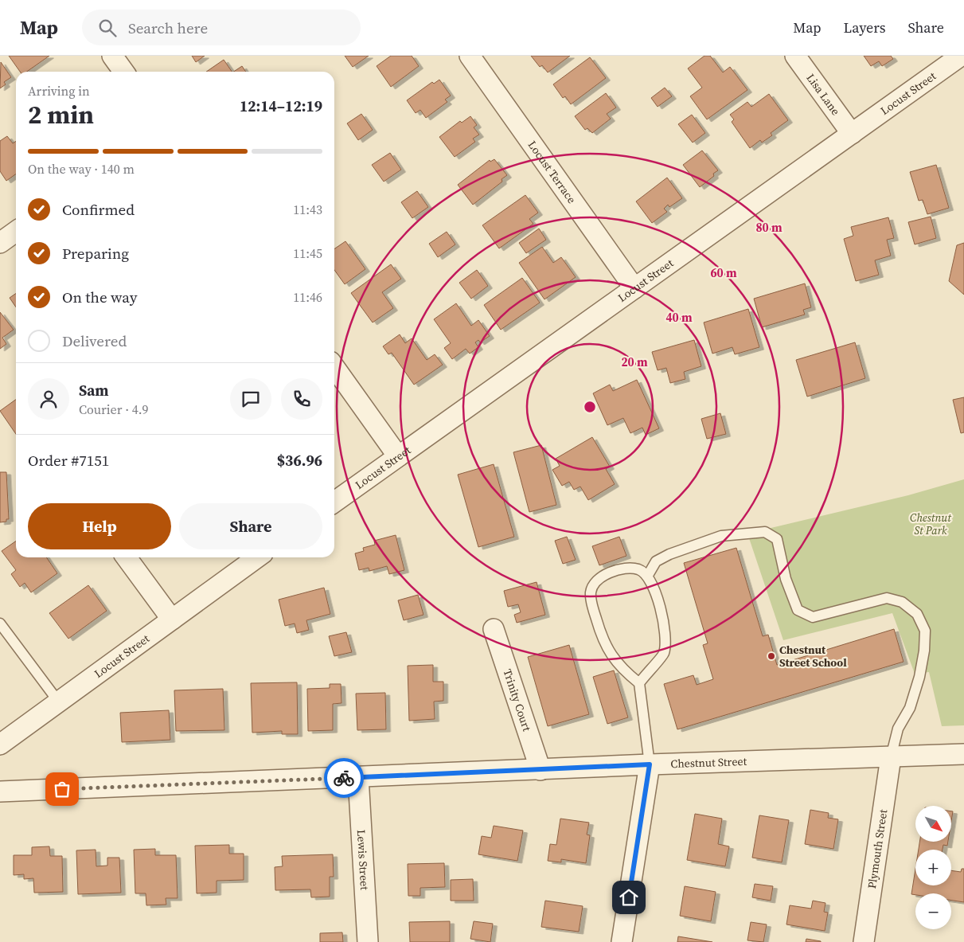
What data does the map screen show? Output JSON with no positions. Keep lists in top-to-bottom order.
{
  "streets": {
    "street": [
      "Locust Street",
      "Lisa Lane",
      "Locust Terrace",
      "Trinity Court",
      "Chestnut Street",
      "Plymouth Street",
      "Lewis Street"
    ]
  },
  "crossings": [
    ["Locust Street", "Lisa Lane"],
    ["Locust Street", "Locust Terrace"],
    ["Trinity Court", "Chestnut Street"],
    ["Chestnut Street", "Plymouth Street"],
    ["Chestnut Street", "Lewis Street"]
  ],
  "parks": ["Chestnut St Park"],
  "places": ["Chestnut Street School"],
  "north": "bottom right",
  "page": {
    "header": "Map",
    "search": "Search here",
    "nav": ["Map", "Layers", "Share"],
    "heading": ["2 min", "Arriving in", "12:14–12:19"],
    "panel": [
      "Sam",
      "Courier · 4.9",
      "Order #7151",
      "$36.96"
    ],
    "bar": "On the way · 140 m",
    "list": [
      ["Confirmed", "11:43"],
      ["Preparing", "11:45"],
      ["On the way", "11:46"],
      "Delivered"
    ],
    "buttons": ["Help", "Share"],
    "map_buttons": ["+", "−"]
  },
  "rings": [
    "80 m",
    "60 m",
    "40 m",
    "20 m"
  ]
}
